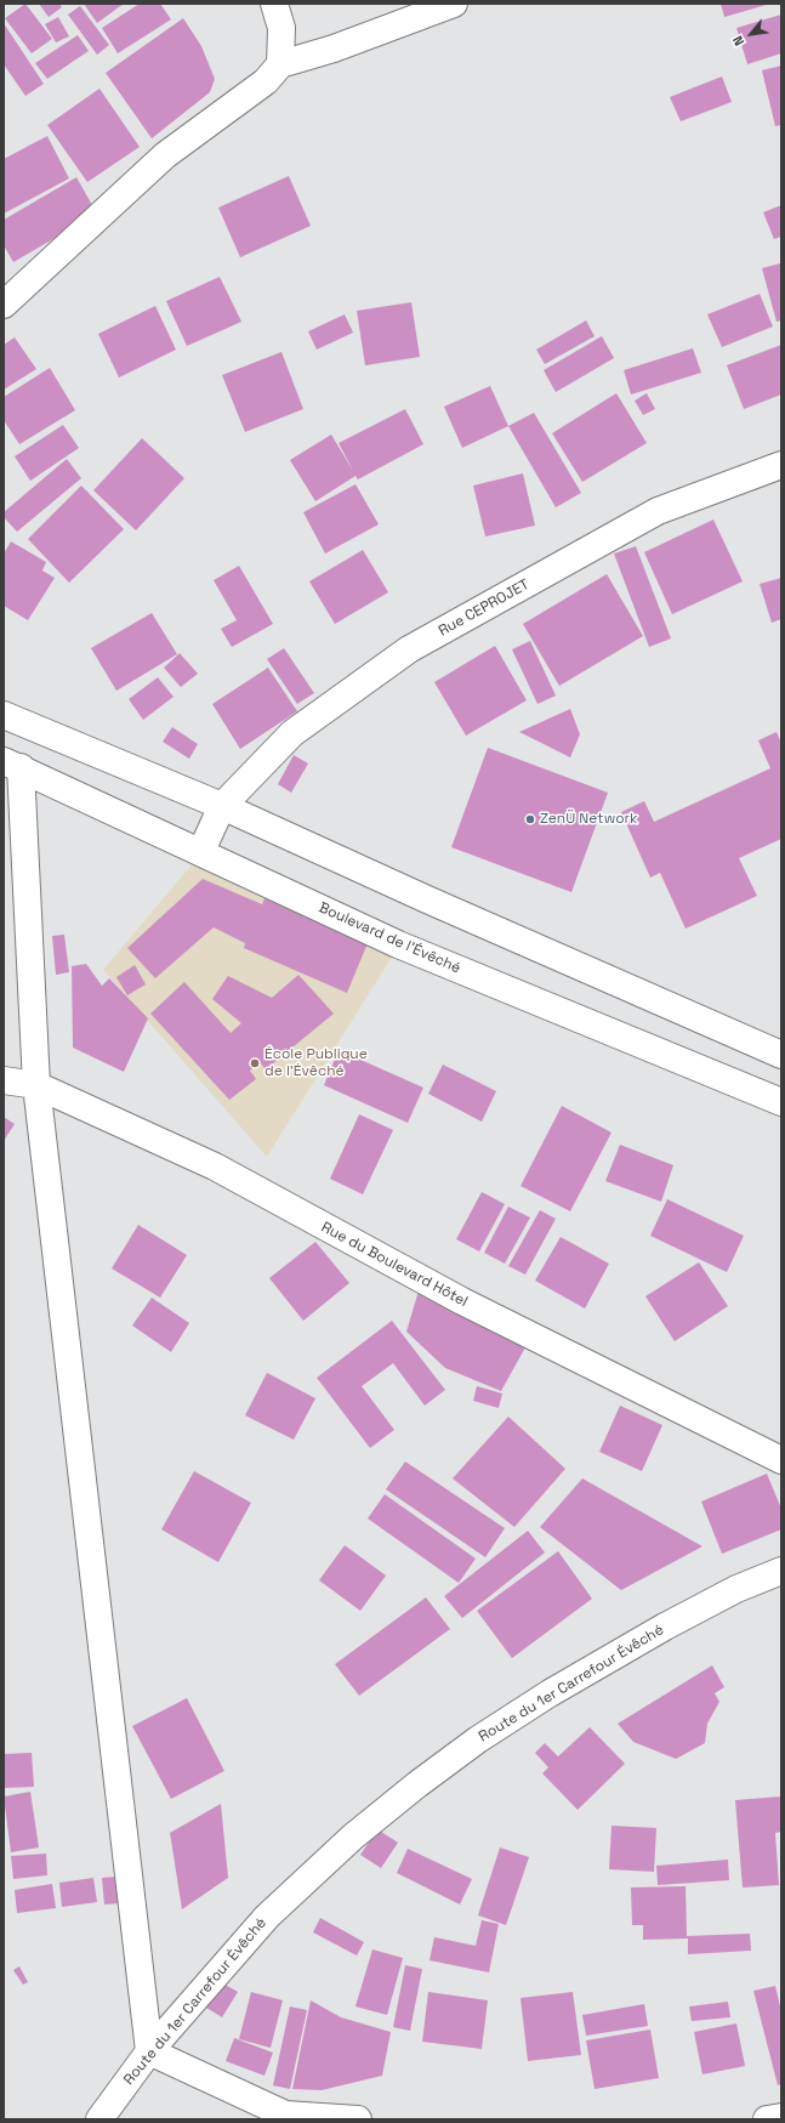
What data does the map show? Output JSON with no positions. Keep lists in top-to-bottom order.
{
  "streets": {
    "street": [
      "Rue CEPROJET",
      "Boulevard de l'Évêché",
      "Rue du Boulevard Hôtel",
      "Route du 1er Carrefour Évêché"
    ]
  },
  "crossings": [
    ["Rue CEPROJET", "Boulevard de l'Évêché"]
  ],
  "places": ["ZenÜ Network", "École Publique de l'Évêché"],
  "north": "bottom left"
}
